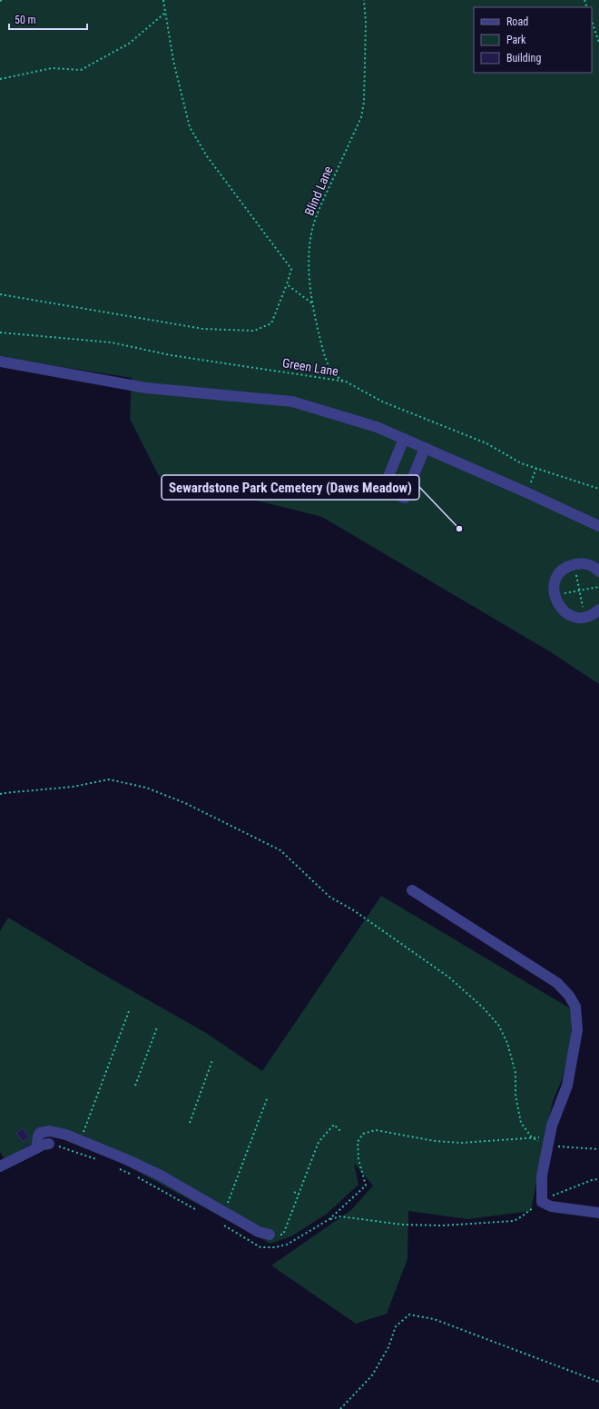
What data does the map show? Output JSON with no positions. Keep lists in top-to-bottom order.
{
  "streets": {
    "path": ["Blind Lane", "Green Lane"]
  },
  "crossings": [
    ["Blind Lane", "Green Lane"]
  ],
  "places": ["Sewardstone Park Cemetery (Daws Meadow)"],
  "legend": ["Road", "Park", "Building"],
  "scale_bar": "50 m"
}
